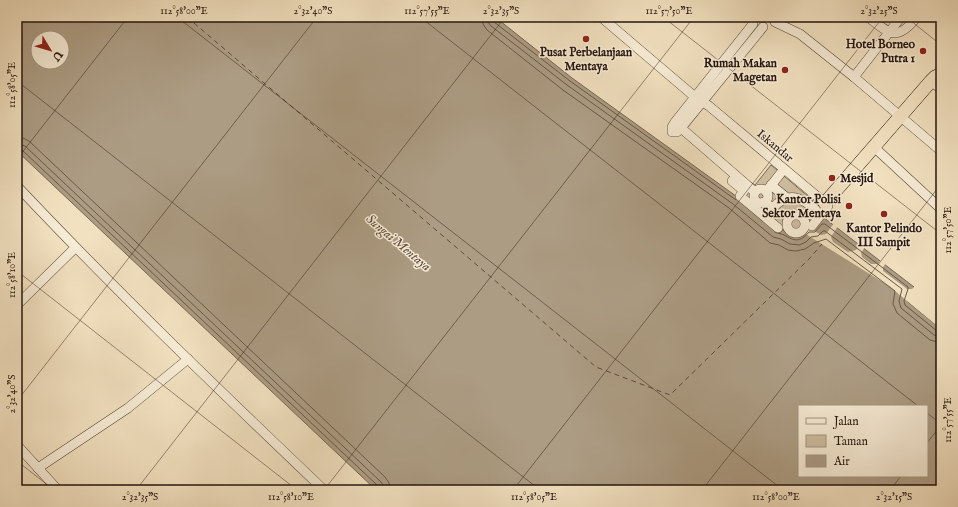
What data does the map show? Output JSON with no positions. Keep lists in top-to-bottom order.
{
  "streets": {
    "street": ["Iskandar"]
  },
  "water": ["Sungai Mentaya"],
  "places": [
    "Pusat Perbelanjaan Mentaya",
    "Hotel Borneo Putra 1",
    "Rumah Makan Magetan",
    "Mesjid",
    "Kantor Polisi Sektor Mentaya",
    "Kantor Pelindo III Sampit"
  ],
  "legend": ["Jalan", "Taman", "Air"],
  "north": "bottom right",
  "coordinates": [
    "112°58'00\"E",
    "2°32'40\"S",
    "112°57'55\"E",
    "2°32'35\"S",
    "112°57'50\"E",
    "2°32'25\"S",
    "112°58'05\"E",
    "112°58'10\"E",
    "2°32'15\"S"
  ]
}
